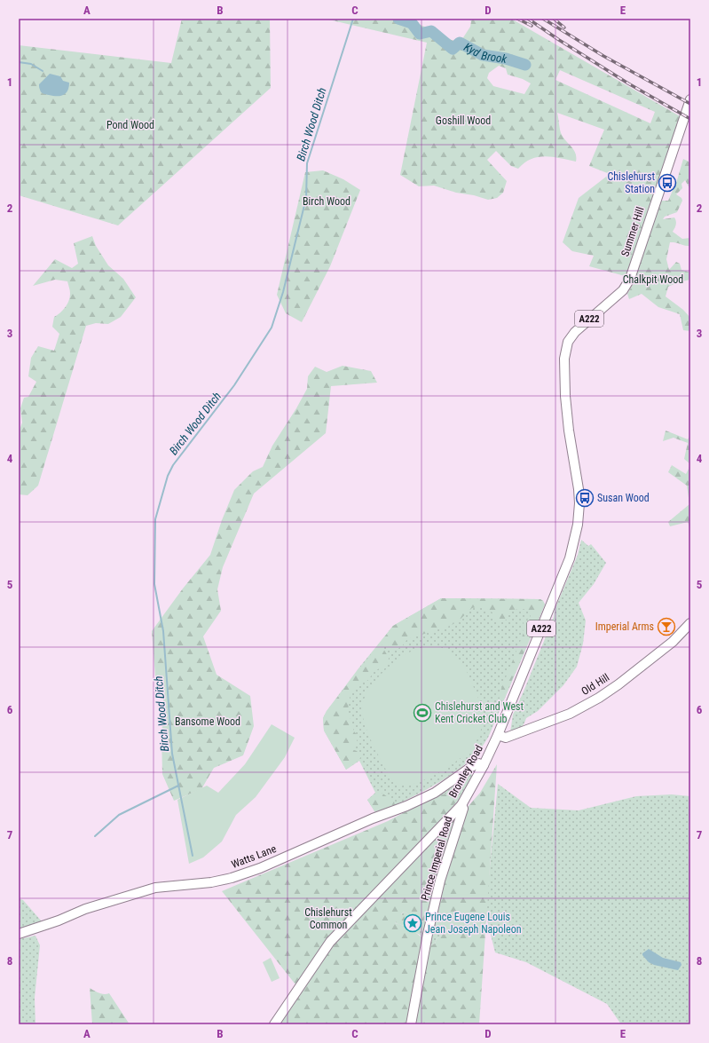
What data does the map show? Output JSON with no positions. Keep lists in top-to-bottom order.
{
  "streets": {
    "main road": [
      "Summer Hill",
      "A222",
      "Old Hill",
      "Bromley Road",
      "Watts Lane",
      "Prince Imperial Road"
    ]
  },
  "crossings": [
    ["Summer Hill", "Bromley Road"],
    ["Old Hill", "Bromley Road"],
    ["Bromley Road", "Watts Lane"],
    ["Bromley Road", "Prince Imperial Road"]
  ],
  "water": ["Kyd Brook", "Birch Wood Ditch"],
  "parks": [
    "Goshill Wood",
    "Pond Wood",
    "Birch Wood",
    "Chalkpit Wood",
    "Bansome Wood",
    "Chislehurst Common"
  ],
  "places": {
    "bus stop": ["Chislehurst Station", "Susan Wood"],
    "bar": ["Imperial Arms"],
    "sports": ["Chislehurst and West Kent Cricket Club"],
    "place": ["Prince Eugene Louis Jean Joseph Napoleon"]
  },
  "grid": {
    "columns": [
      "A",
      "B",
      "C",
      "D",
      "E"
    ],
    "rows": [
      "1",
      "2",
      "3",
      "4",
      "5",
      "6",
      "7",
      "8"
    ]
  }
}
